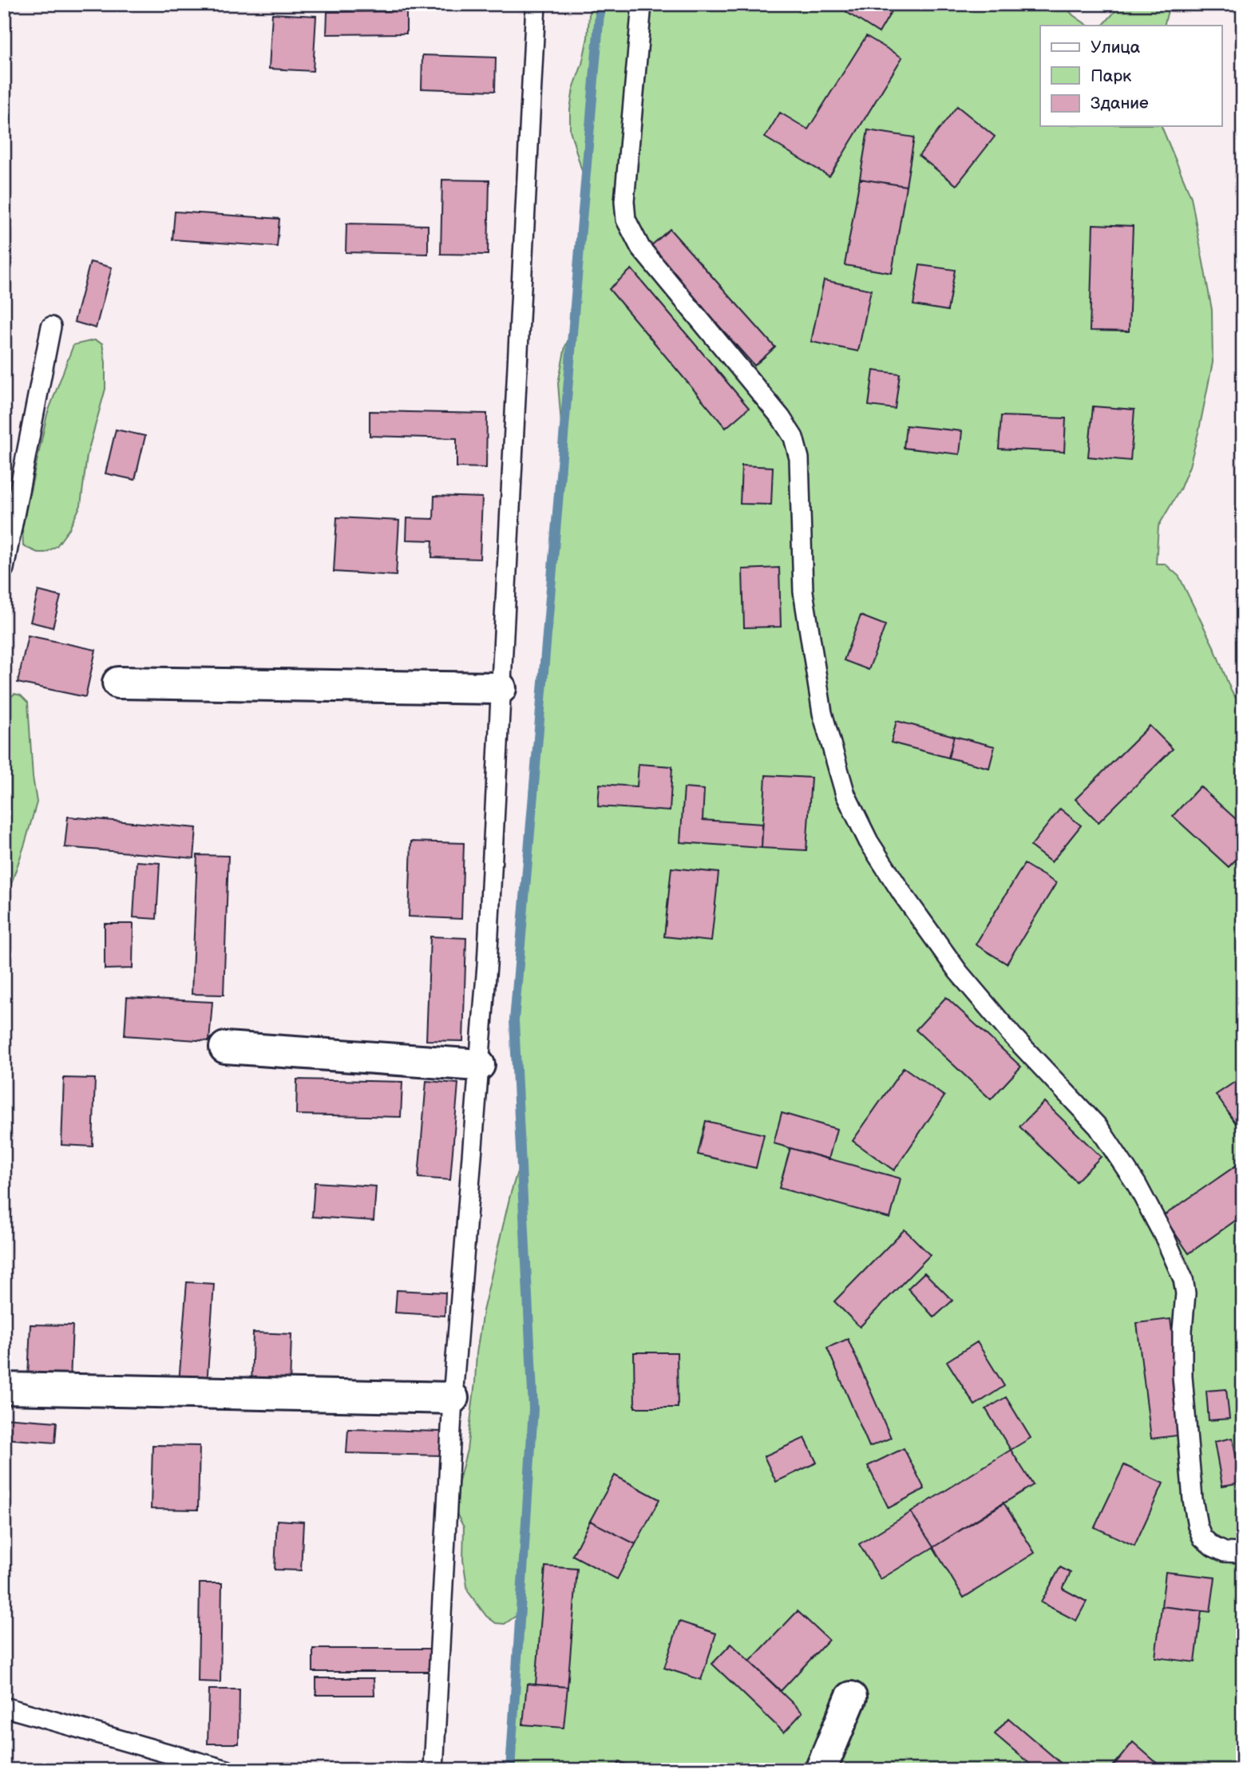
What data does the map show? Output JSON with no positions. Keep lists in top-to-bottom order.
{
  "legend": ["Улица", "Парк", "Здание"]
}
